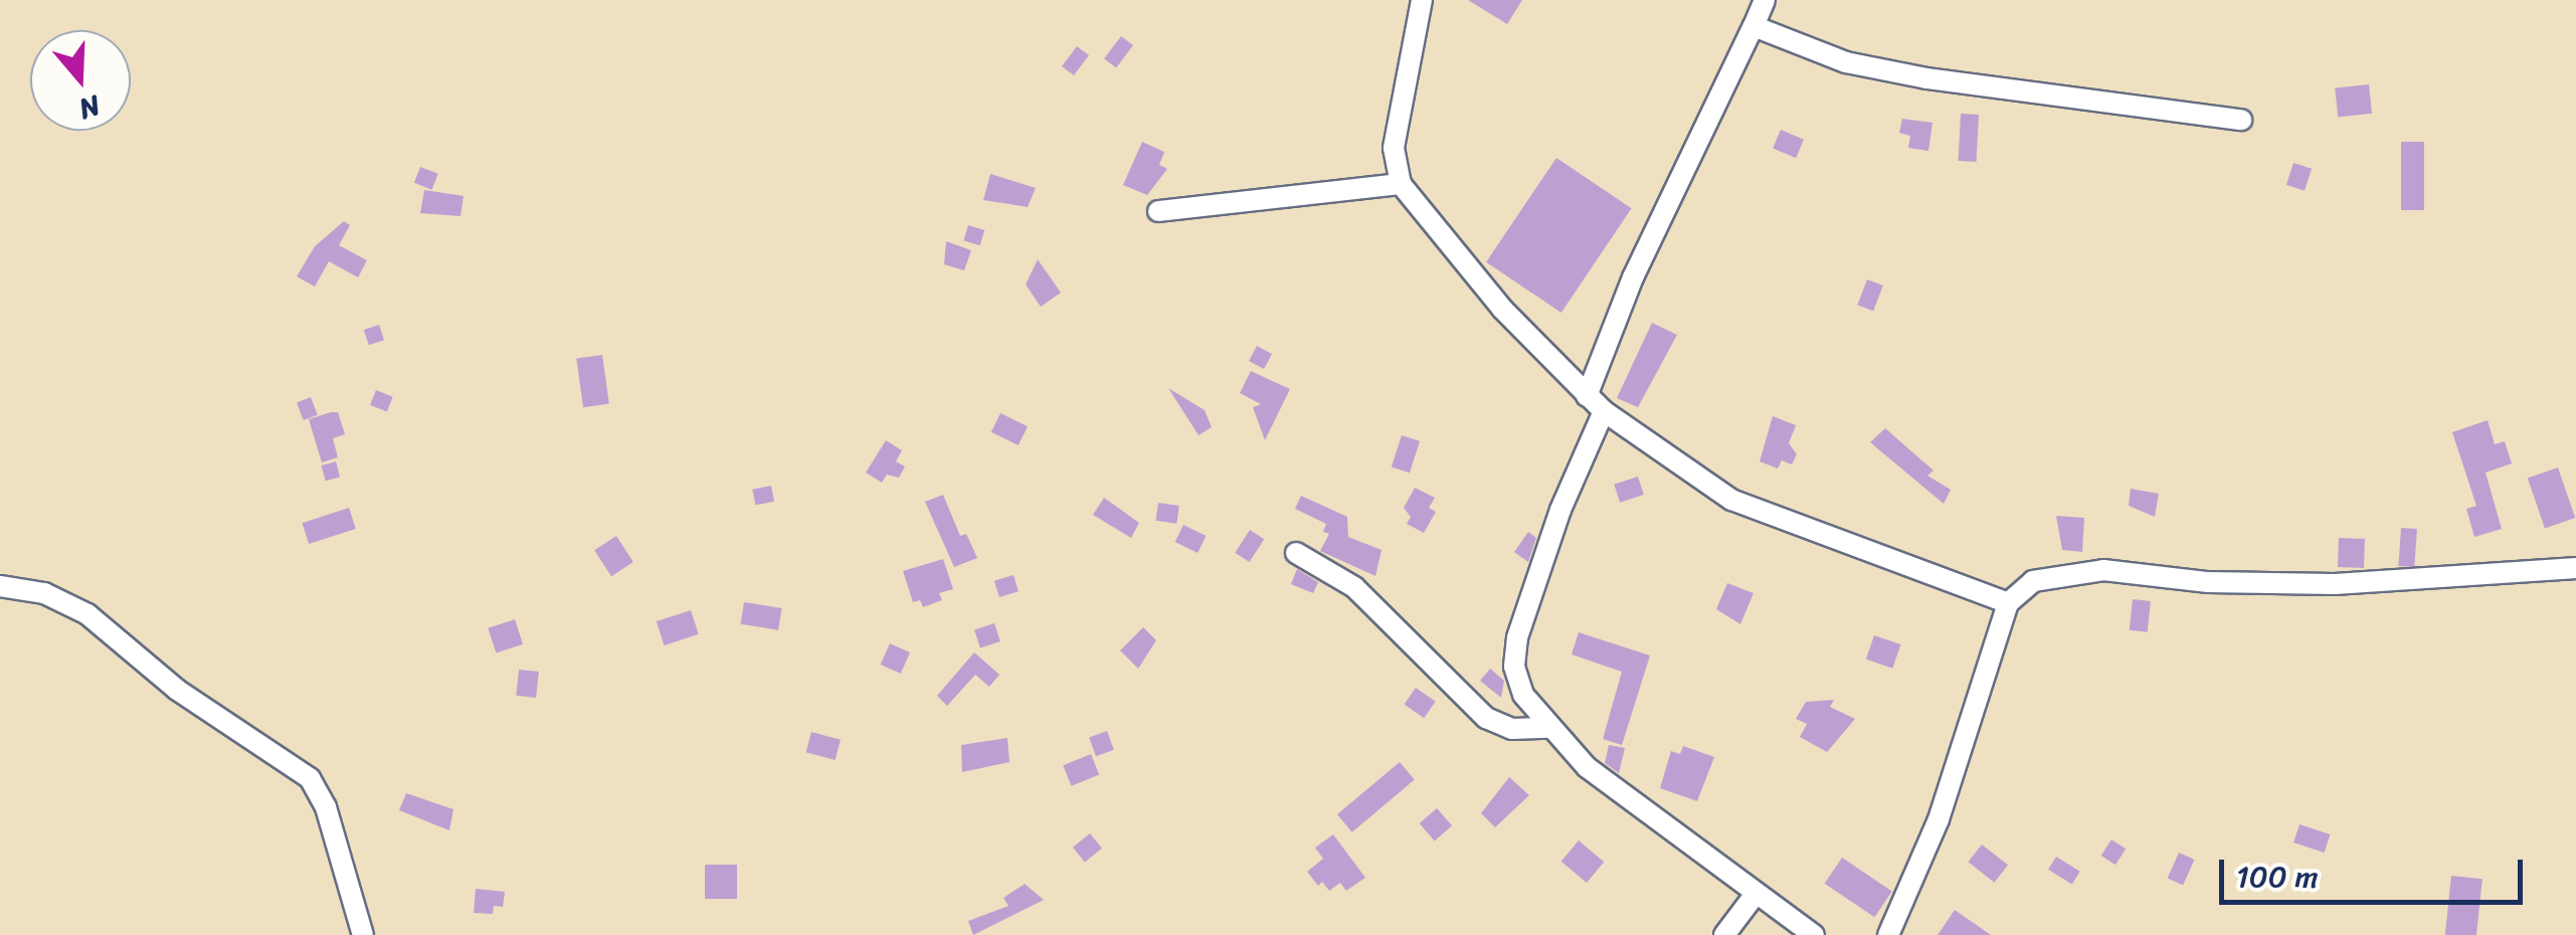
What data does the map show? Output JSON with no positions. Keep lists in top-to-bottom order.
{
  "scale_bar": "100 m",
  "north": "bottom"
}
